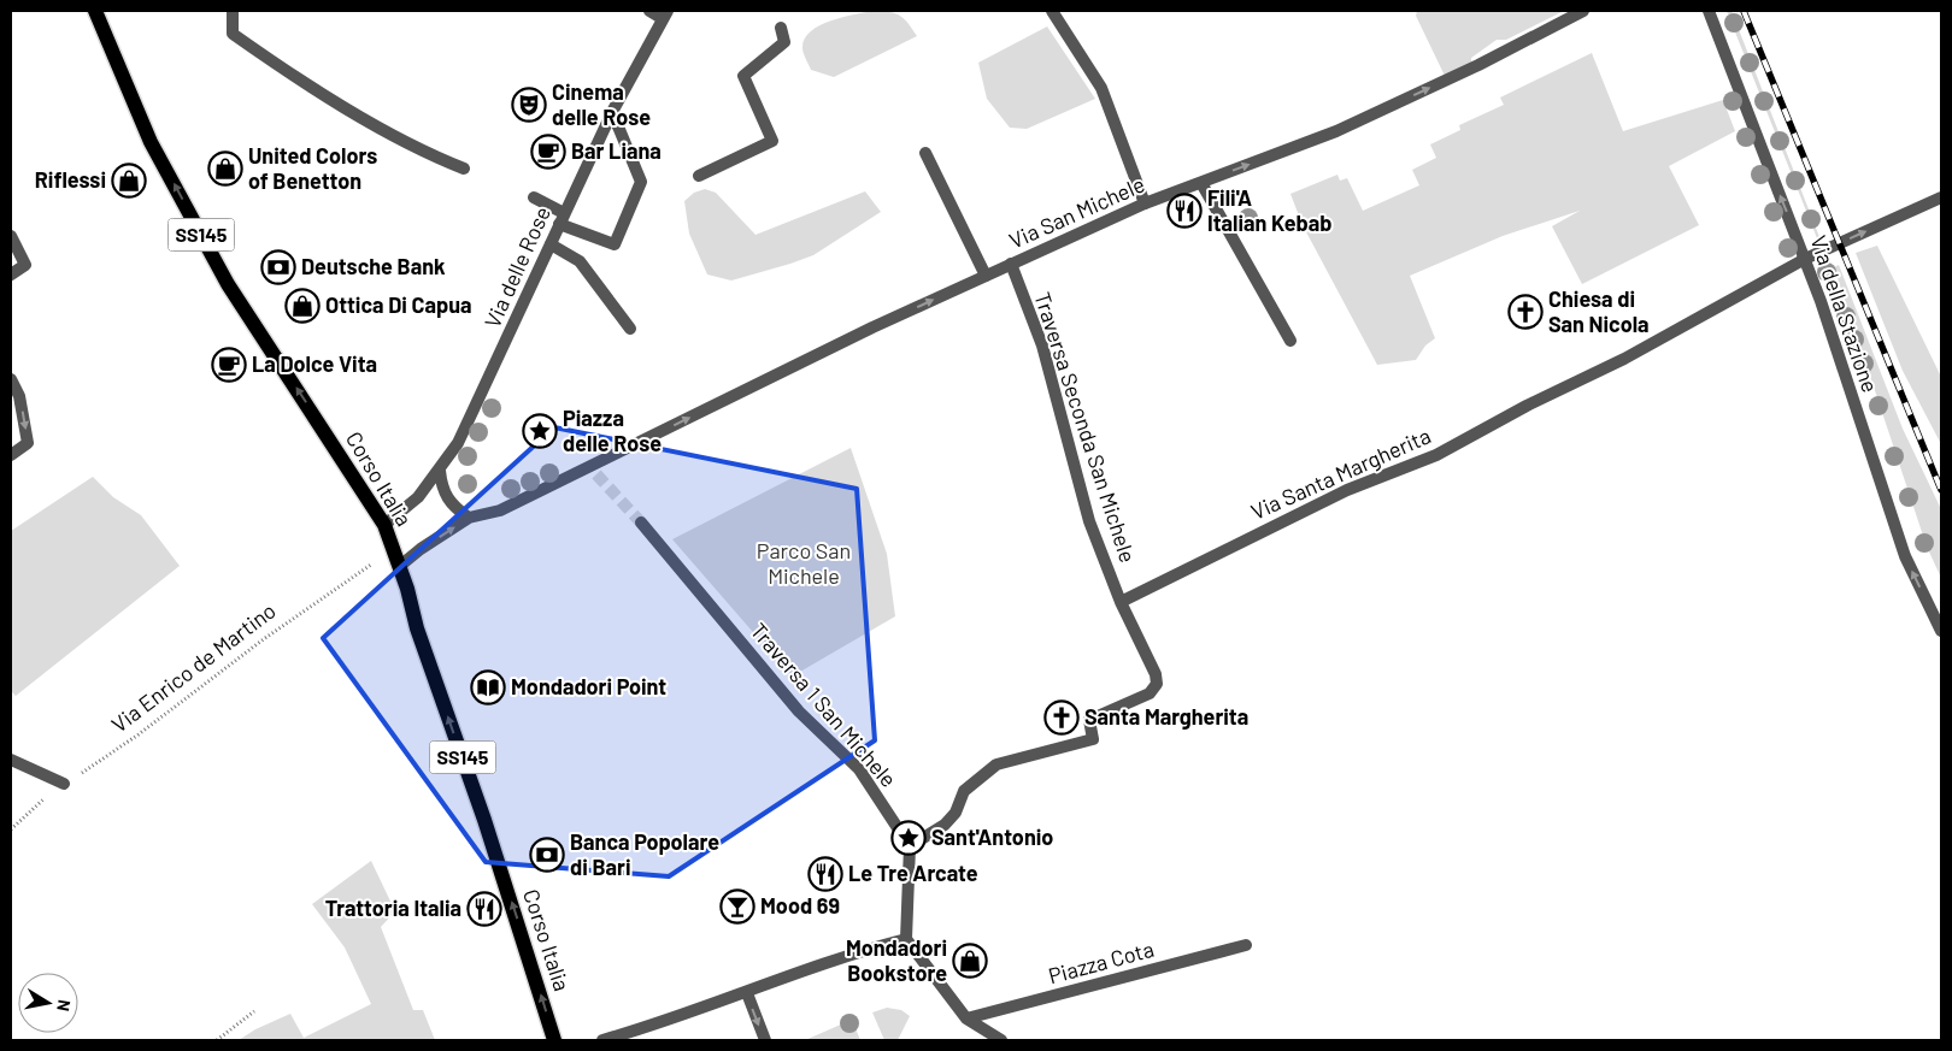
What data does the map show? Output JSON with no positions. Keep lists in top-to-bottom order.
{
  "streets": {
    "main road": ["SS145", "Corso Italia"],
    "street": [
      "Via San Michele",
      "Via delle Rose",
      "Via della Stazione",
      "Traversa Seconda San Michele",
      "Via Santa Margherita",
      "Traversa 1 San Michele",
      "Piazza Cota"
    ],
    "path": ["Via Enrico de Martino"]
  },
  "crossings": [
    ["Via San Michele", "Traversa Seconda San Michele"],
    ["Via delle Rose", "Corso Italia"],
    ["Via della Stazione", "Via Santa Margherita"],
    ["Traversa Seconda San Michele", "Via Santa Margherita"],
    ["Corso Italia", "Via Enrico de Martino"]
  ],
  "one_way": ["Via San Michele", "Via della Stazione", "Corso Italia"],
  "parks": ["Parco San Michele"],
  "places": {
    "theatre": ["Cinema delle Rose"],
    "cafe": ["Bar Liana", "La Dolce Vita"],
    "shop": [
      "United Colors of Benetton",
      "Riflessi",
      "Ottica Di Capua",
      "Mondadori Bookstore"
    ],
    "restaurant": ["Fili'A Italian Kebab", "Le Tre Arcate", "Trattoria Italia"],
    "bank": ["Deutsche Bank", "Banca Popolare di Bari"],
    "church": ["Chiesa di San Nicola", "Santa Margherita"],
    "place": ["Piazza delle Rose", "Sant'Antonio"],
    "library": ["Mondadori Point"],
    "bar": ["Mood 69"]
  },
  "north": "right"
}
